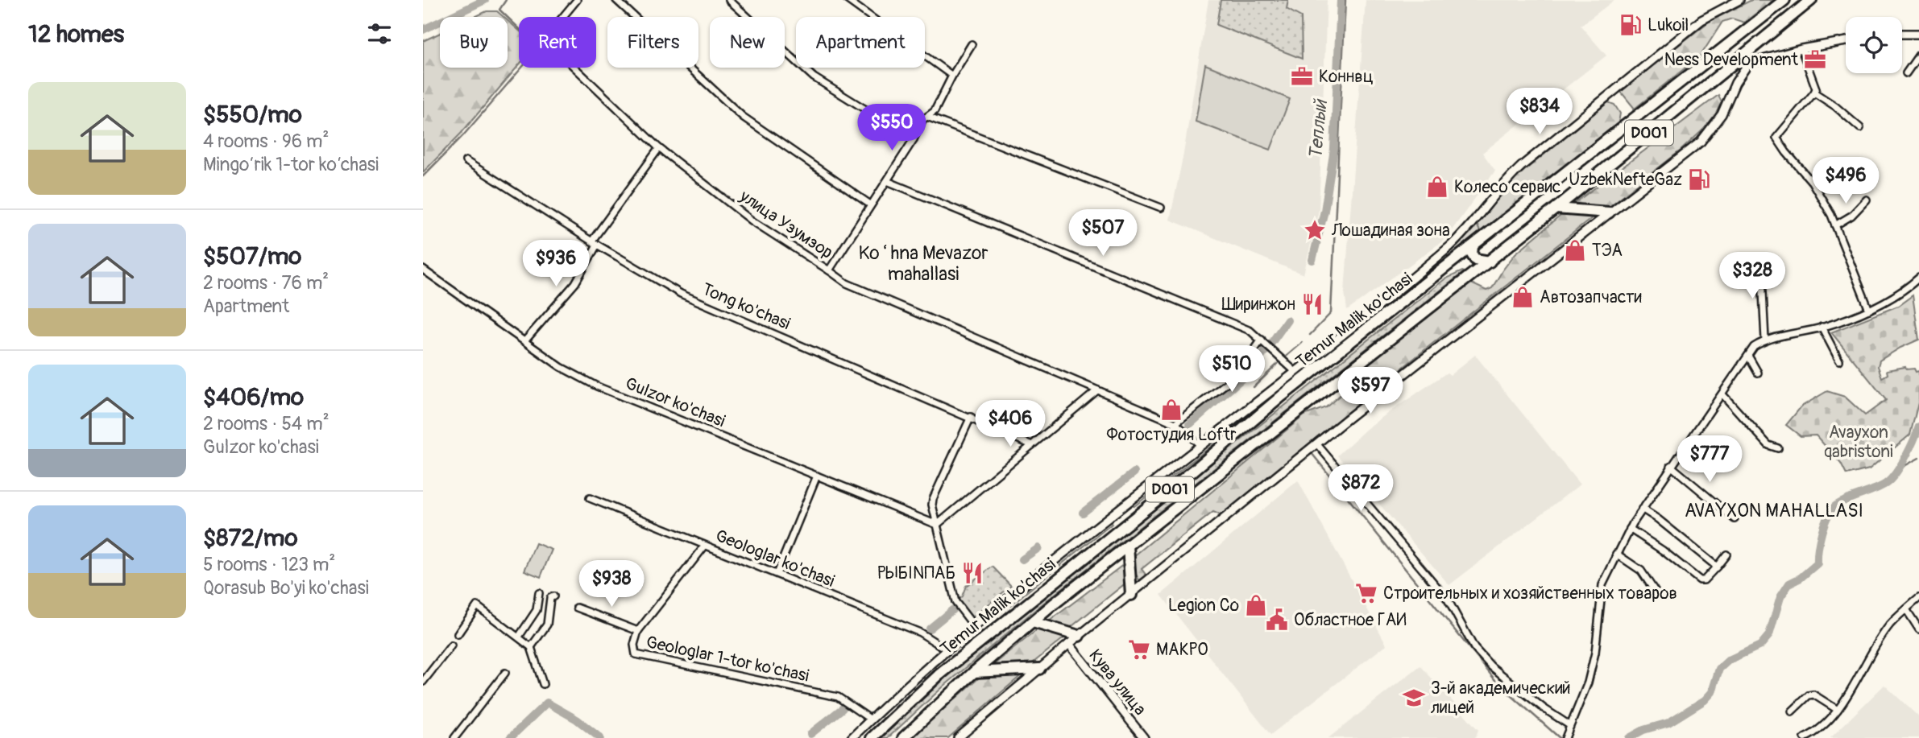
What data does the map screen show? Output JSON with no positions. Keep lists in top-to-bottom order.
{
  "streets": {
    "highway": ["D001", "Temur Malik ko'chasi"],
    "street": [
      "улица Узумзор",
      "Tong ko'chasi",
      "Gulzor ko'chasi",
      "Geologlar ko'chasi",
      "Geologlar 1-tor ko'chasi",
      "Кува улица"
    ]
  },
  "crossings": [
    ["Geologlar ko'chasi", "Geologlar 1-tor ko'chasi"]
  ],
  "districts": ["Koʻhna Mevazor mahallasi", "AVAYXON MAHALLASI"],
  "water": ["Теплый"],
  "parks": ["Avayxon qabristoni"],
  "places": {
    "fuel station": ["Lukoil", "UzbekNefteGaz"],
    "office": ["Ness Development", "Коннвц"],
    "shop": [
      "Колесо сервис",
      "ТЭА",
      "Автозапчасти",
      "Фотостудия Loftr",
      "Legion Co"
    ],
    "place": ["Лошадиная зона"],
    "restaurant": ["Ширинжон", "РЫБINПАБ"],
    "supermarket": ["Строительных и хозяйственных товаров", "МАКРО"],
    "public building": ["Областное ГАИ"],
    "school or university": ["3-й академический лицей"]
  },
  "page": {
    "heading": "12 homes",
    "chip": [
      "Buy",
      "Rent",
      "Filters",
      "New",
      "Apartment"
    ],
    "list": [
      {
        "name": "$550/mo",
        "note": "4 rooms · 96 m² · Mingo‘rik 1-tor ko‘chasi"
      },
      {
        "name": "$507/mo",
        "note": "2 rooms · 76 m² · Apartment"
      },
      {
        "name": "$406/mo",
        "note": "2 rooms · 54 m² · Gulzor ko'chasi"
      },
      {
        "name": "$872/mo",
        "note": "5 rooms · 123 m² · Qorasub Bo'yi ko'chasi"
      }
    ],
    "price": [
      "$834",
      "$550",
      "$496",
      "$507",
      "$936",
      "$328",
      "$510",
      "$597",
      "$406",
      "$777",
      "$872",
      "$938"
    ]
  }
}
